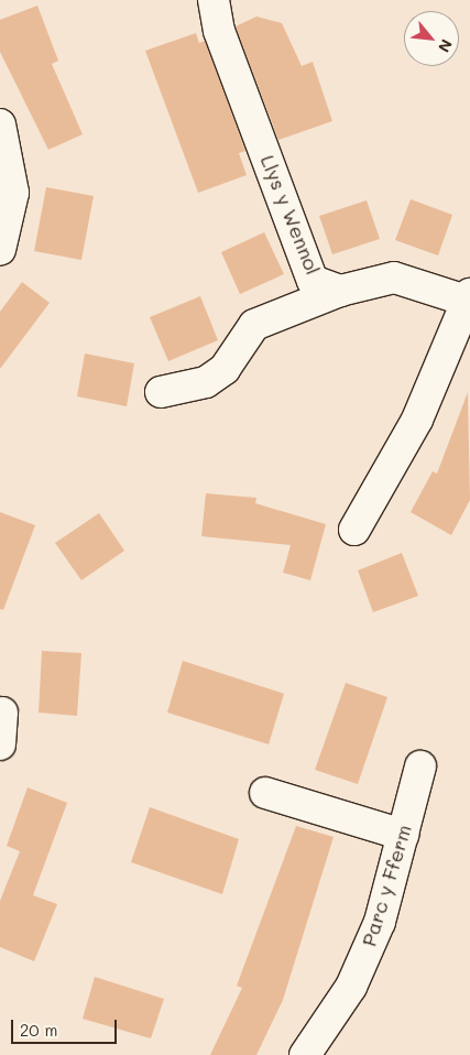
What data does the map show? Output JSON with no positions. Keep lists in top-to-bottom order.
{
  "streets": {
    "street": ["Llys y Wennol", "Parc y Fferm"]
  },
  "scale_bar": "20 m",
  "north": "bottom right"
}
